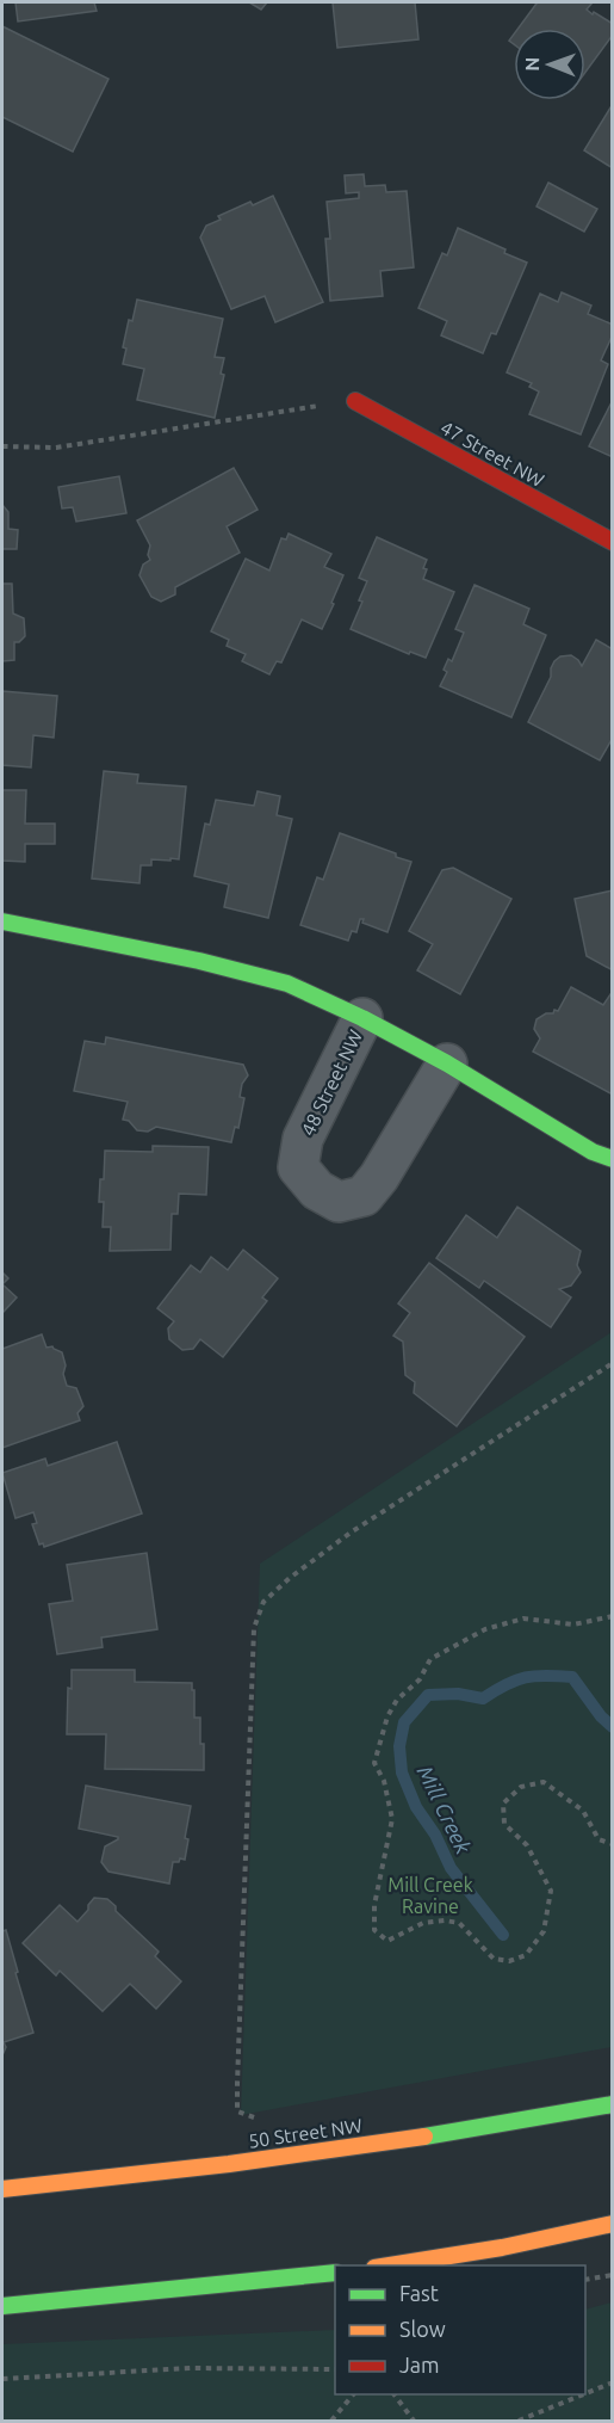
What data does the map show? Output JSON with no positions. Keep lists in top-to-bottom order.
{
  "streets": {
    "main road": ["47 Street NW", "48 Street NW", "50 Street NW"]
  },
  "water": ["Mill Creek"],
  "parks": ["Mill Creek Ravine"],
  "legend": ["Fast", "Slow", "Jam"],
  "north": "left"
}
